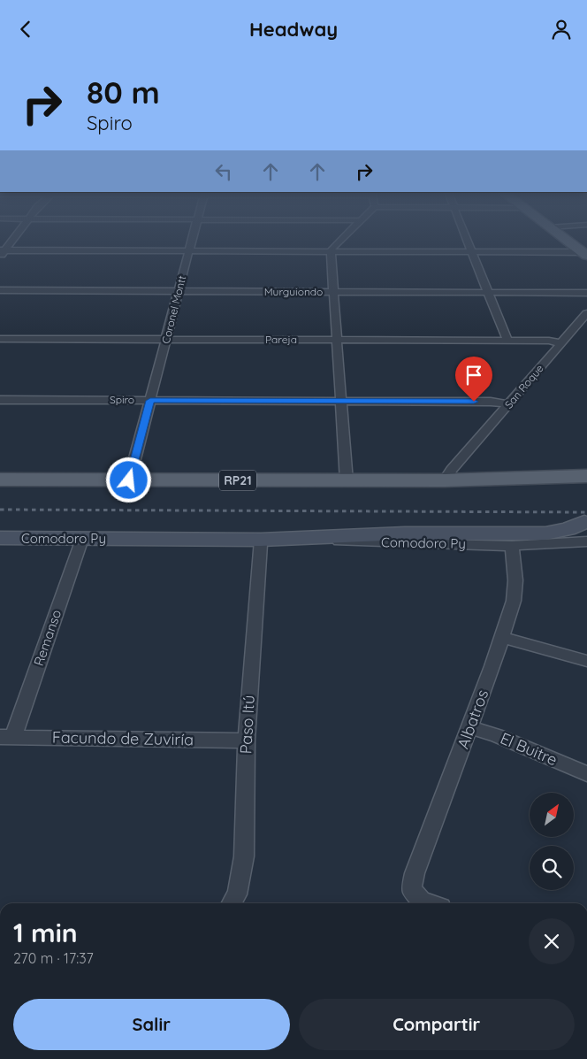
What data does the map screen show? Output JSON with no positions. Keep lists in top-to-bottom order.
{
  "streets": {
    "main road": ["RP21", "Comodoro Py"],
    "street": [
      "Murguiondo",
      "Coronel Montt",
      "Pareja",
      "San Roque",
      "Spiro",
      "Remanso",
      "Albatros",
      "Paso Itú",
      "Facundo de Zuviría",
      "El Buitre"
    ]
  },
  "crossings": [
    ["Murguiondo", "Coronel Montt"],
    ["Coronel Montt", "Pareja"],
    ["Coronel Montt", "Spiro"],
    ["Coronel Montt", "RP21"],
    ["Pareja", "San Roque"],
    ["San Roque", "Spiro"],
    ["San Roque", "RP21"],
    ["Comodoro Py", "Remanso"],
    ["Comodoro Py", "Albatros"],
    ["Comodoro Py", "Paso Itú"],
    ["Remanso", "Facundo de Zuviría"],
    ["Albatros", "El Buitre"],
    ["Paso Itú", "Facundo de Zuviría"]
  ],
  "north": "top right",
  "page": {
    "header": "Headway",
    "turn": ["80 m", "Spiro"],
    "heading": ["1 min", "270 m · 17:37"],
    "buttons": ["Salir", "Compartir"]
  }
}
